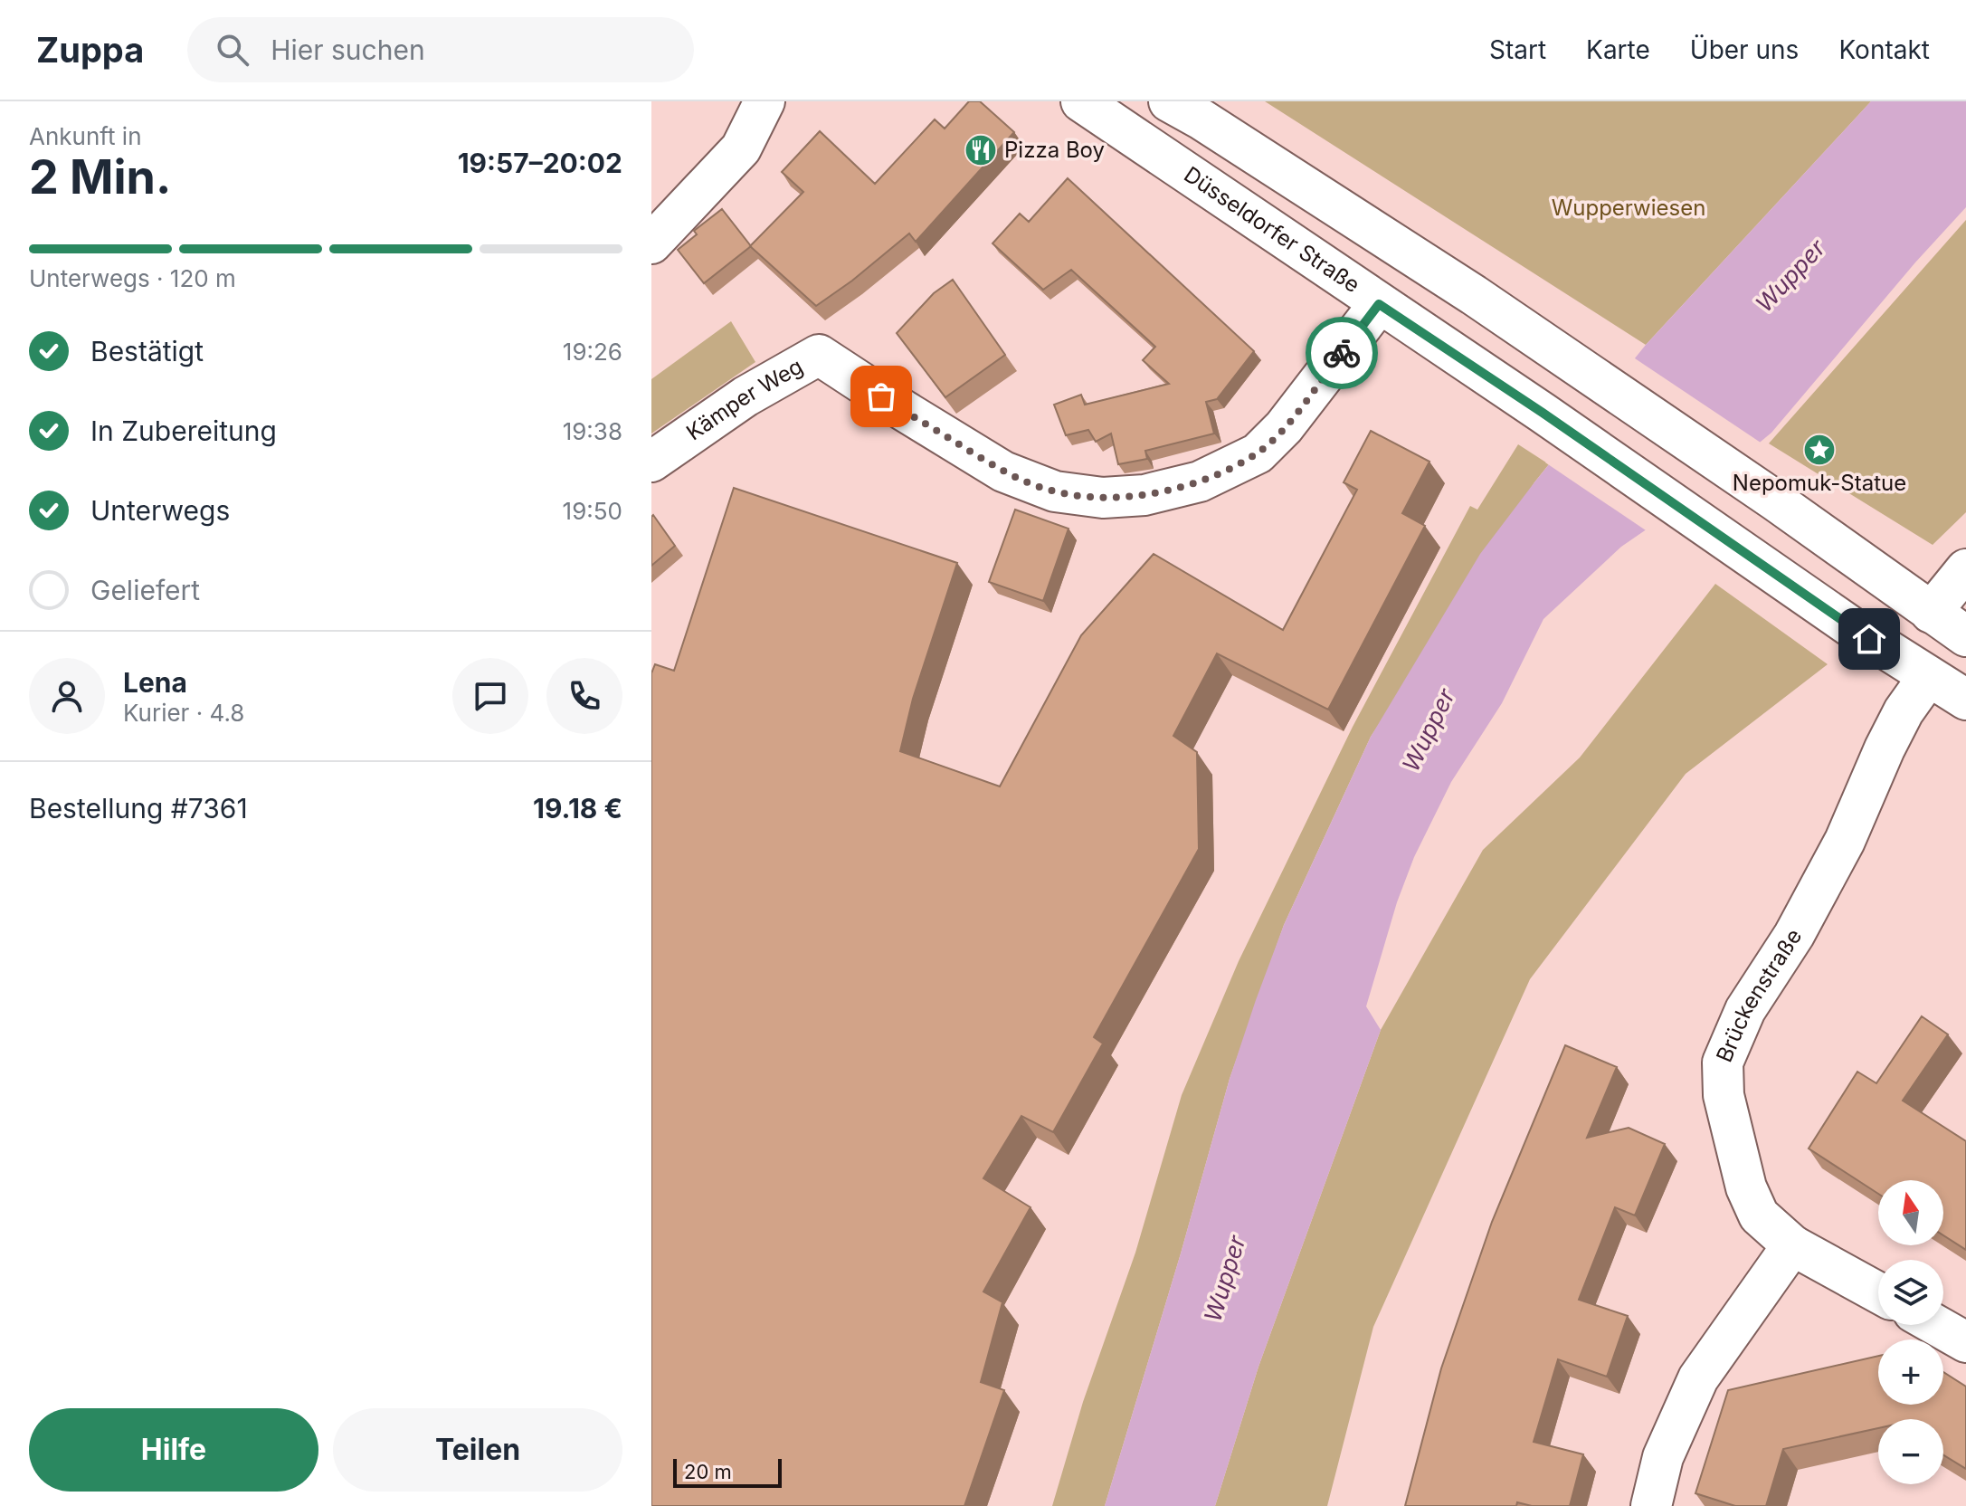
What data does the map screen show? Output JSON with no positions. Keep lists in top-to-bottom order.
{
  "streets": {
    "street": ["Düsseldorfer Straße", "Kämper Weg", "Brückenstraße"]
  },
  "crossings": [
    ["Düsseldorfer Straße", "Kämper Weg"],
    ["Düsseldorfer Straße", "Brückenstraße"]
  ],
  "water": ["Wupper"],
  "parks": ["Wupperwiesen"],
  "places": {
    "restaurant": ["Pizza Boy"],
    "place": ["Nepomuk-Statue"]
  },
  "scale_bar": "20 m",
  "north": "top",
  "page": {
    "header": "Zuppa",
    "search": "Hier suchen",
    "nav": [
      "Start",
      "Karte",
      "Über uns",
      "Kontakt"
    ],
    "heading": ["2 Min.", "Ankunft in", "19:57–20:02"],
    "panel": [
      "Lena",
      "Kurier · 4.8",
      "Bestellung #7361",
      "19.18 €"
    ],
    "bar": "Unterwegs · 120 m",
    "list": [
      ["Bestätigt", "19:26"],
      ["In Zubereitung", "19:38"],
      ["Unterwegs", "19:50"],
      "Geliefert"
    ],
    "map_buttons": ["+", "−"],
    "buttons": ["Hilfe", "Teilen"],
    "scale": "20 m"
  }
}
